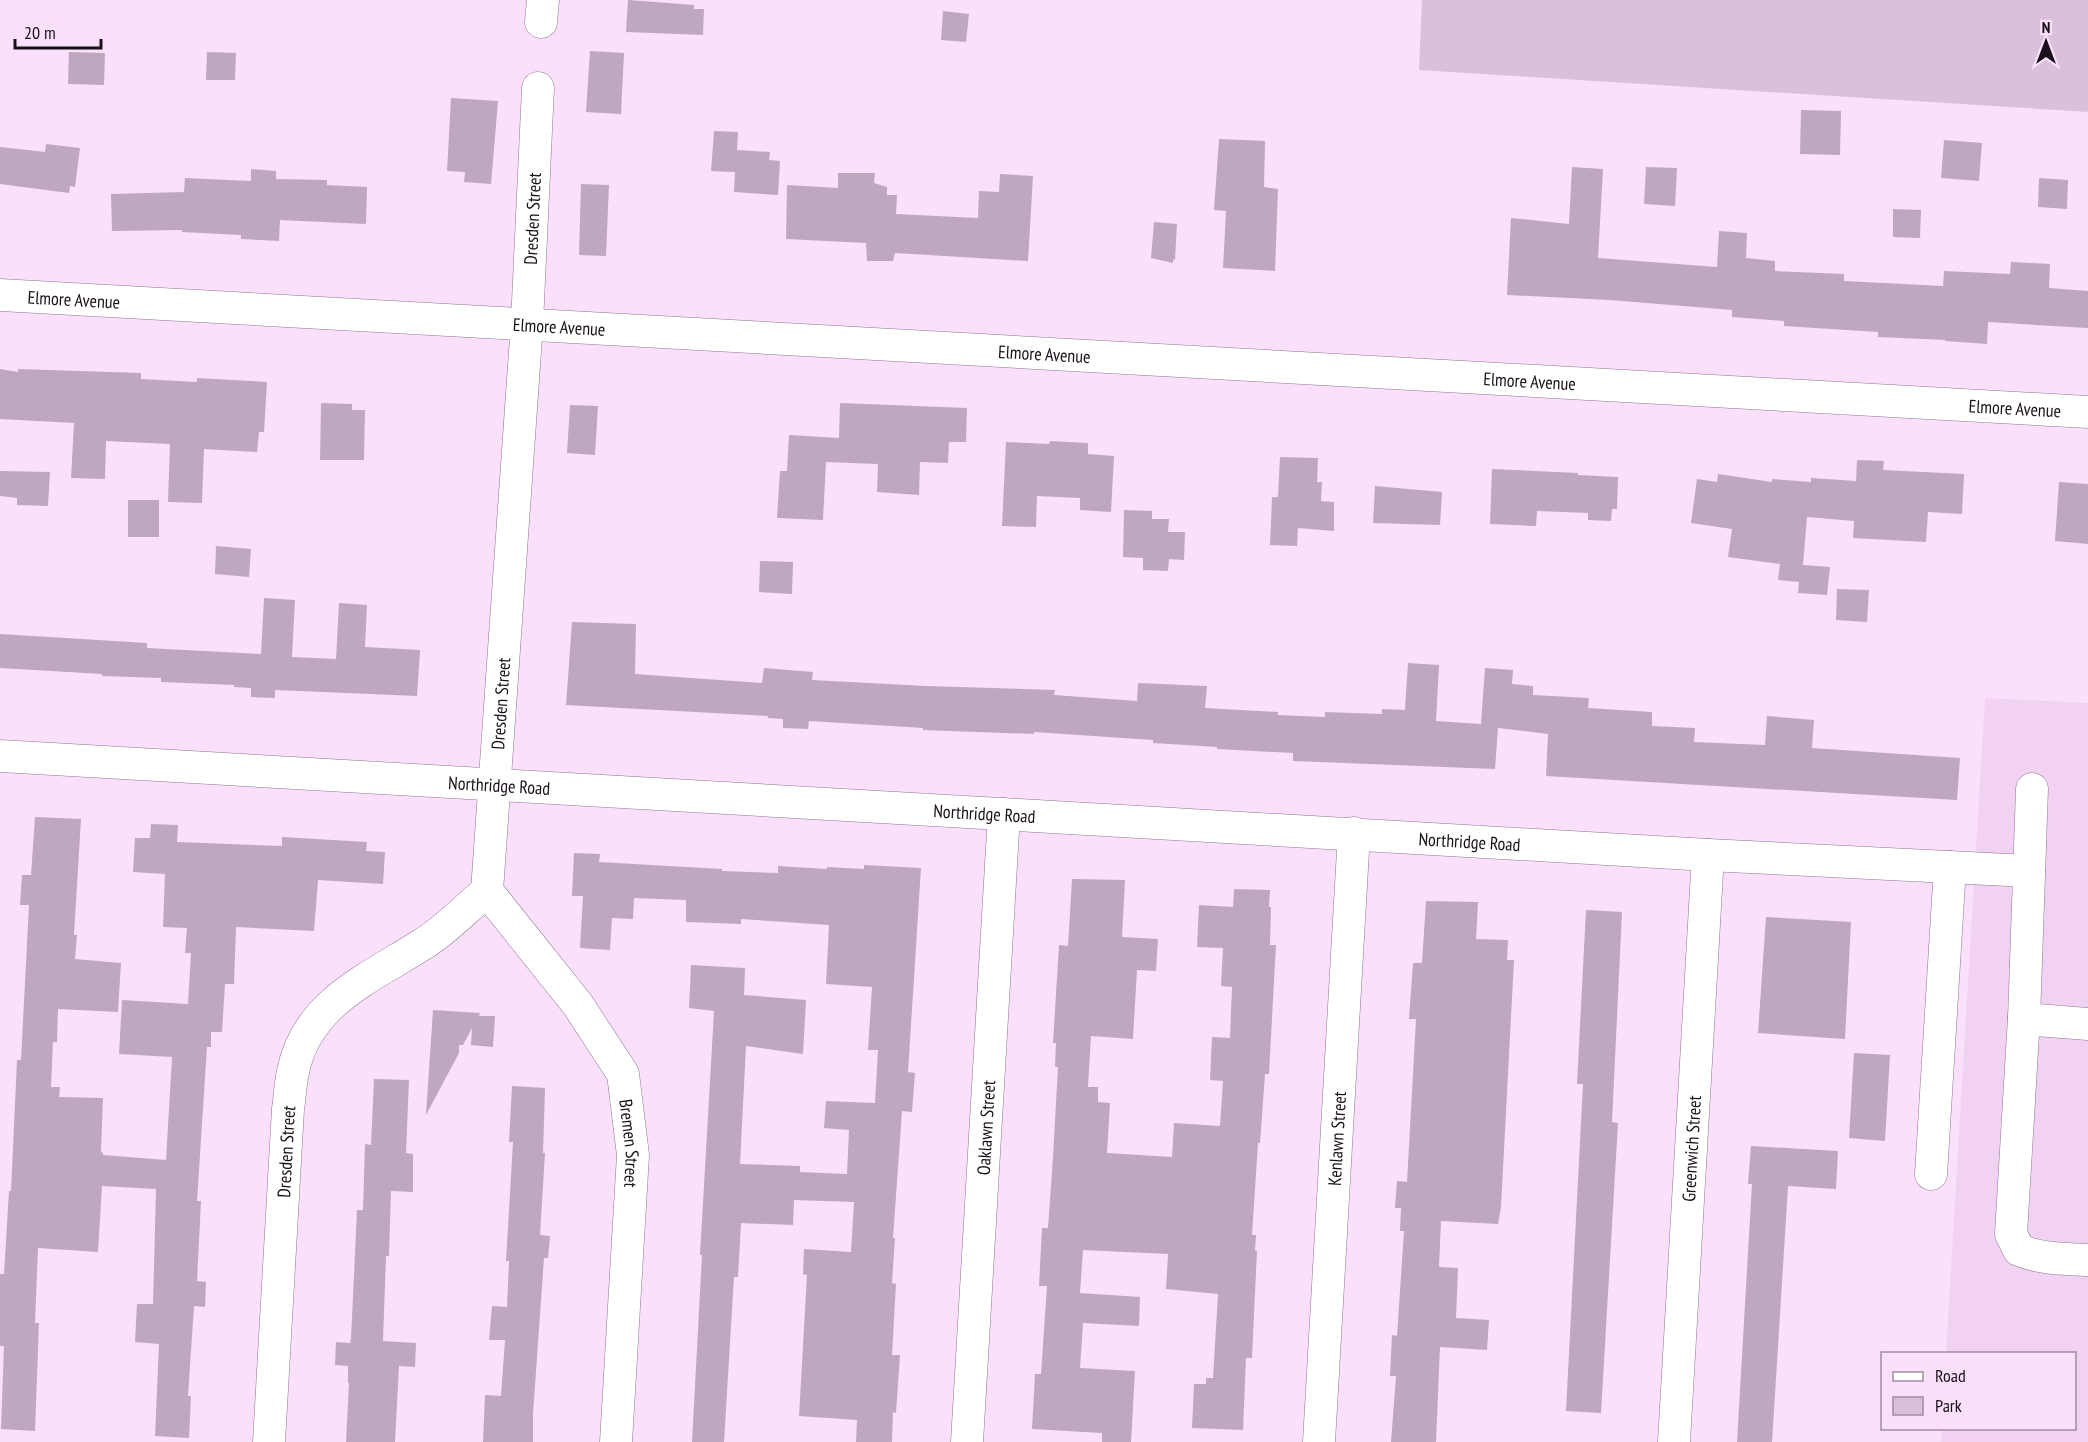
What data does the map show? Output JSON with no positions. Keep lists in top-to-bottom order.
{
  "streets": {
    "street": [
      "Dresden Street",
      "Elmore Avenue",
      "Northridge Road",
      "Oaklawn Street",
      "Kenlawn Street",
      "Bremen Street",
      "Greenwich Street"
    ]
  },
  "crossings": [
    ["Dresden Street", "Elmore Avenue"],
    ["Dresden Street", "Northridge Road"],
    ["Dresden Street", "Bremen Street"],
    ["Northridge Road", "Oaklawn Street"],
    ["Northridge Road", "Kenlawn Street"],
    ["Northridge Road", "Greenwich Street"]
  ],
  "legend": ["Road", "Park"],
  "scale_bar": "20 m",
  "north": "top"
}
